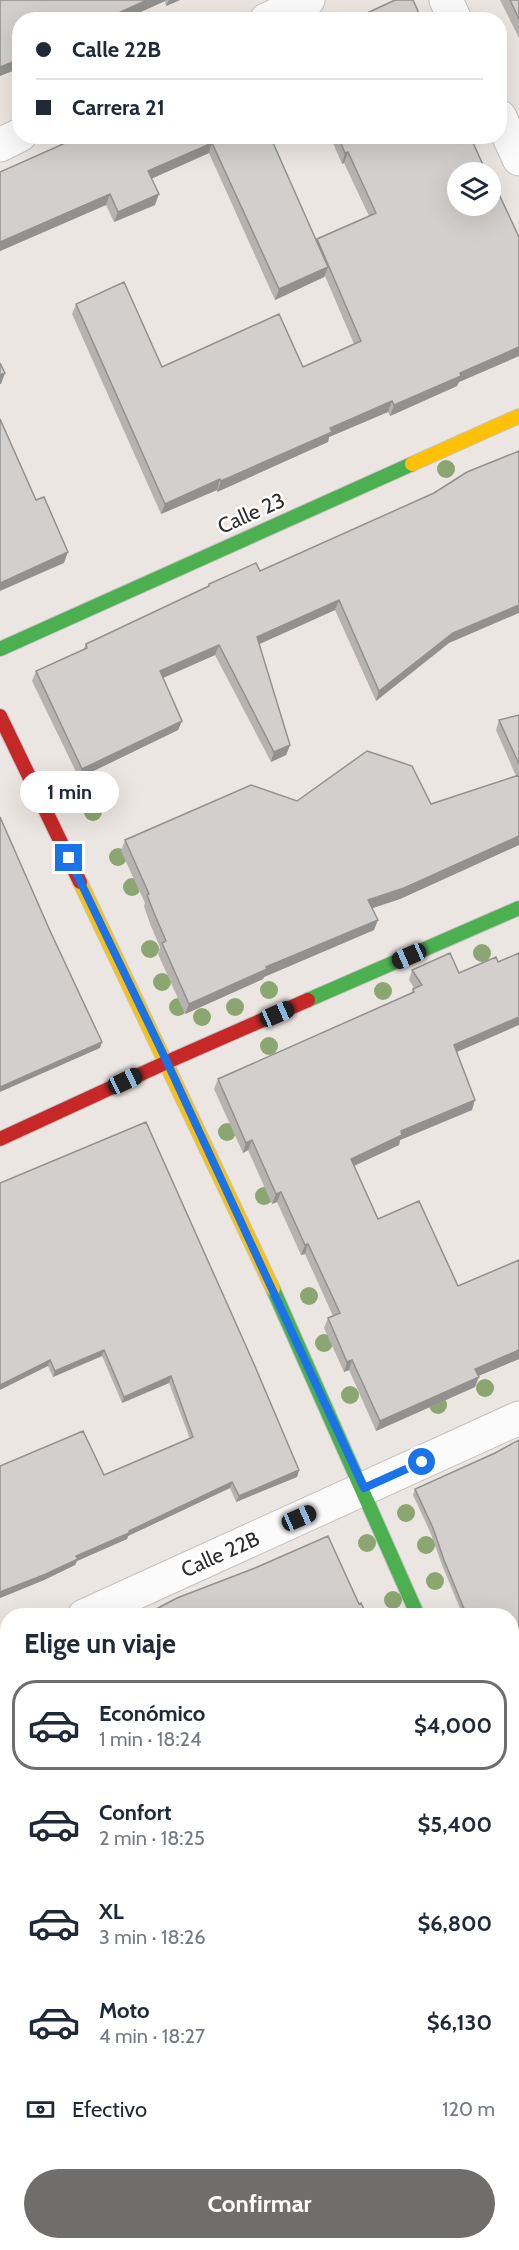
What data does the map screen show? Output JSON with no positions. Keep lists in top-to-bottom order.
{
  "streets": {
    "main road": ["Calle 23"],
    "street": ["Calle 22B"]
  },
  "page": {
    "banner": ["Calle 22B", "Carrera 21"],
    "bubble": "1 min",
    "heading": "Elige un viaje",
    "list": [
      {
        "name": "Económico",
        "note": "1 min · 18:24",
        "value": "$4,000"
      },
      {
        "name": "Confort",
        "note": "2 min · 18:25",
        "value": "$5,400"
      },
      {
        "name": "XL",
        "note": "3 min · 18:26",
        "value": "$6,800"
      },
      {
        "name": "Moto",
        "note": "4 min · 18:27",
        "value": "$6,130"
      }
    ],
    "pay": ["Efectivo", "120 m"],
    "buttons": "Confirmar"
  }
}
